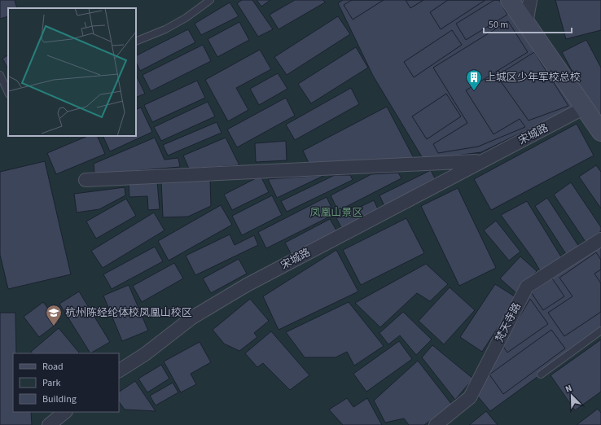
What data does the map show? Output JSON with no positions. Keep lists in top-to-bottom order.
{
  "streets": {
    "street": ["宋城路", "梵天寺路"]
  },
  "parks": ["凤凰山景区"],
  "places": {
    "building": ["上城区少年军校总校"],
    "school or university": ["杭州陈经纶体校凤凰山校区"]
  },
  "legend": ["Road", "Park", "Building"],
  "scale_bar": "50 m",
  "north": "top left"
}
